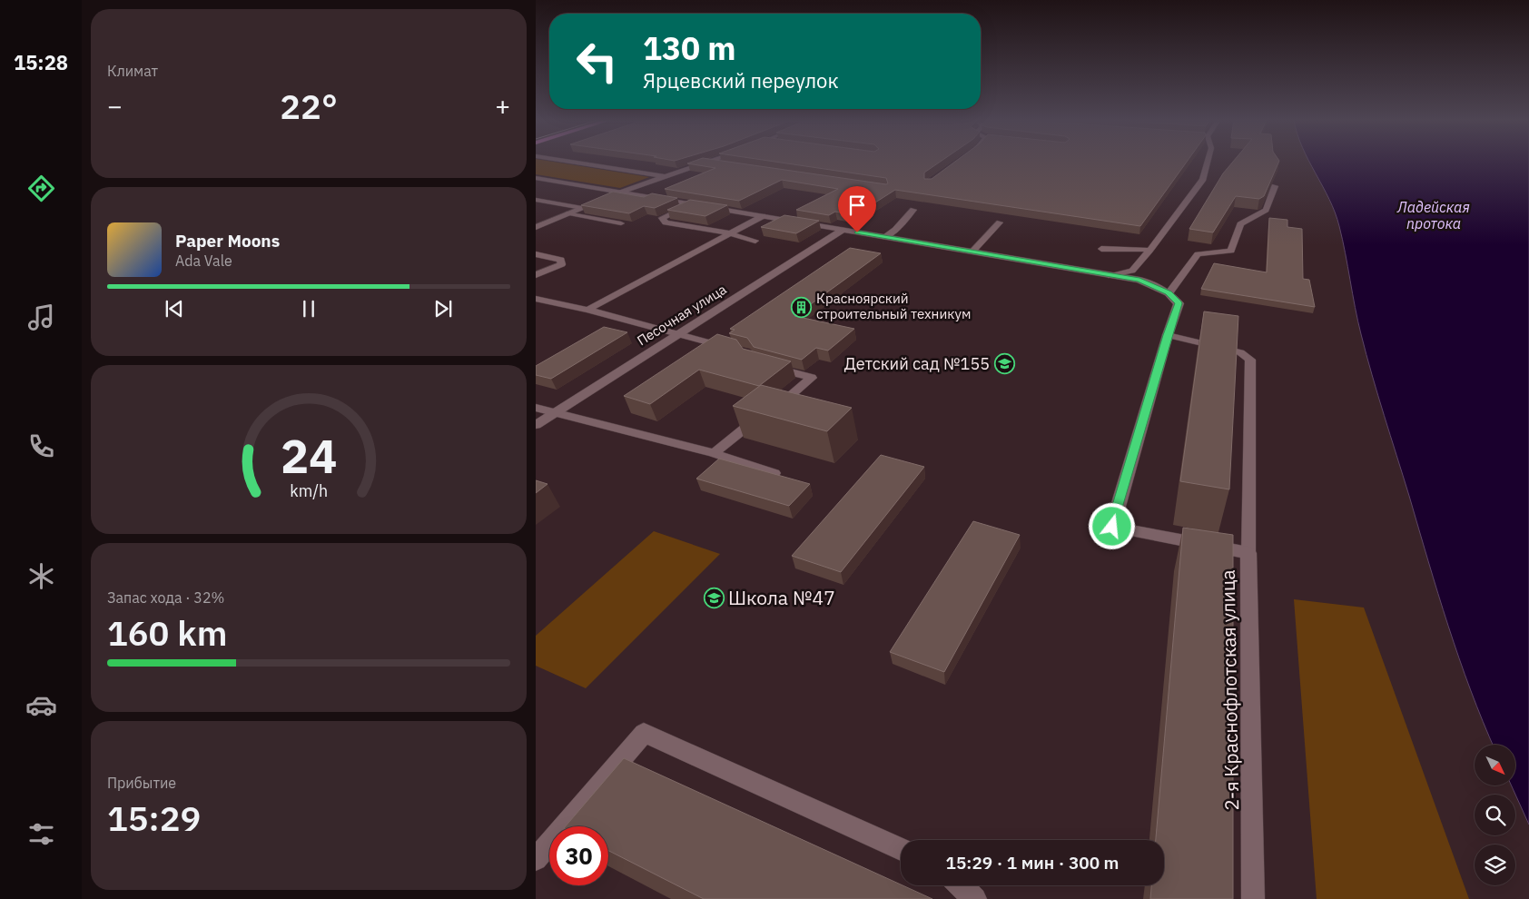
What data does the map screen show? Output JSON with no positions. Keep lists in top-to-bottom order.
{
  "streets": {
    "street": ["Песочная улица", "2-я Краснофлотская улица"]
  },
  "water": ["Ладейская протока"],
  "places": {
    "building": ["Красноярский строительный техникум"],
    "school or university": ["Детский сад №155", "Школа №47"]
  },
  "north": "bottom right",
  "page": {
    "tabs": "15:28",
    "tile": [
      "Климат",
      ["Запас хода · 32%", "160 km"],
      ["Прибытие", "15:29"]
    ],
    "turn": ["130 m", "Ярцевский переулок"],
    "heat": ["−", "22°", "+"],
    "song": ["Paper Moons", "Ada Vale"],
    "limit": "30",
    "trip": "15:29 · 1 мин · 300 m",
    "gauge": ["24", "km/h"]
  }
}
